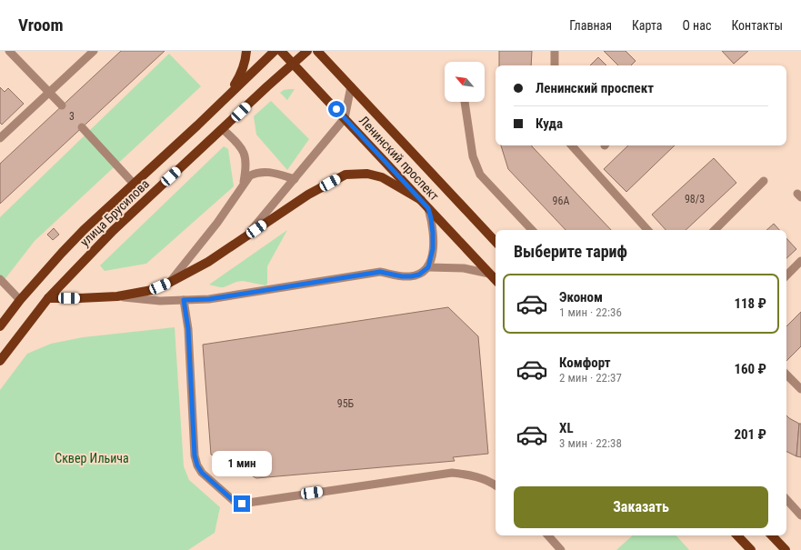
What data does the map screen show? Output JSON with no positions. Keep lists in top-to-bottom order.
{
  "streets": {
    "main road": ["Ленинский проспект", "улица Брусилова"]
  },
  "crossings": [
    ["Ленинский проспект", "улица Брусилова"]
  ],
  "parks": ["Сквер Ильича"],
  "house_numbers": [
    "3",
    "98/3",
    "96А",
    "95Б"
  ],
  "north": "top left",
  "page": {
    "header": "Vroom",
    "nav": [
      "Главная",
      "Карта",
      "О нас",
      "Контакты"
    ],
    "banner": ["Ленинский проспект", "Куда"],
    "heading": "Выберите тариф",
    "list": [
      {
        "name": "Эконом",
        "note": "1 мин · 22:36",
        "value": "118 ₽"
      },
      {
        "name": "Комфорт",
        "note": "2 мин · 22:37",
        "value": "160 ₽"
      },
      {
        "name": "XL",
        "note": "3 мин · 22:38",
        "value": "201 ₽"
      }
    ],
    "bubble": "1 мин",
    "buttons": "Заказать"
  }
}
